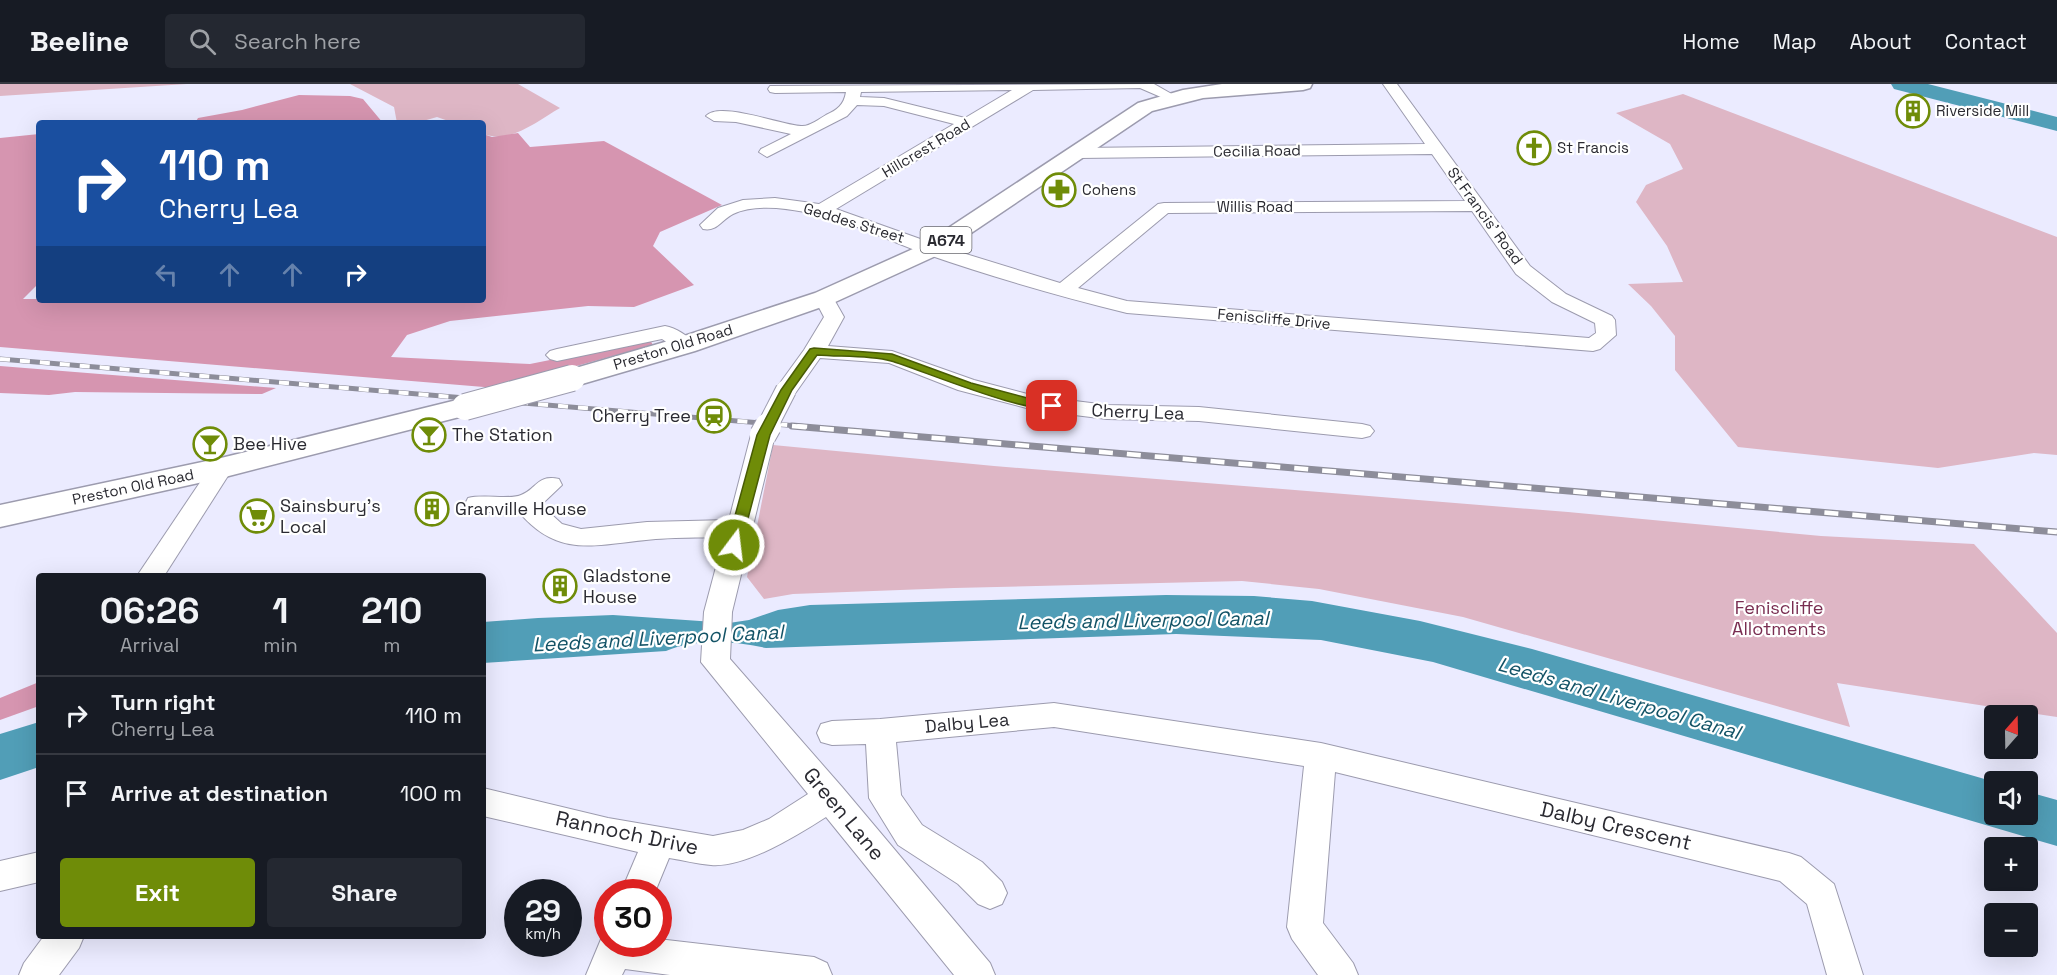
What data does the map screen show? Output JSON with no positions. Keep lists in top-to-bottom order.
{
  "streets": {
    "main road": ["A674", "Preston Old Road"],
    "street": [
      "Hillcrest Road",
      "Cecilia Road",
      "Willis Road",
      "St Francis' Road",
      "Geddes Street",
      "Feniscliffe Drive",
      "Cherry Lea",
      "Dalby Lea",
      "Green Lane",
      "Dalby Crescent",
      "Rannoch Drive"
    ]
  },
  "crossings": [
    ["Hillcrest Road", "Geddes Street"],
    ["Cecilia Road", "St Francis' Road"],
    ["Cecilia Road", "Preston Old Road"],
    ["Willis Road", "St Francis' Road"],
    ["Willis Road", "Feniscliffe Drive"],
    ["St Francis' Road", "Feniscliffe Drive"],
    ["Geddes Street", "Feniscliffe Drive"],
    ["Geddes Street", "Preston Old Road"],
    ["Feniscliffe Drive", "Preston Old Road"],
    ["Dalby Lea", "Dalby Crescent"],
    ["Green Lane", "Rannoch Drive"]
  ],
  "water": ["Leeds and Liverpool Canal"],
  "parks": ["Feniscliffe Allotments"],
  "places": {
    "building": ["Riverside Mill", "Granville House", "Gladstone House"],
    "church": ["St Francis"],
    "pharmacy": ["Cohens"],
    "station": ["Cherry Tree"],
    "bar": ["The Station", "Bee Hive"],
    "supermarket": ["Sainsbury's Local"]
  },
  "north": "top",
  "page": {
    "header": "Beeline",
    "search": "Search here",
    "nav": [
      "Home",
      "Map",
      "About",
      "Contact"
    ],
    "turn": ["110 m", "Cherry Lea"],
    "eta": [
      "06:26",
      "Arrival",
      "1",
      "min",
      "210",
      "m"
    ],
    "list": [
      {
        "name": "Turn right",
        "note": "Cherry Lea",
        "value": "110 m"
      },
      {
        "name": "Arrive at destination",
        "value": "100 m"
      }
    ],
    "map_buttons": ["+", "−"],
    "buttons": ["Exit", "Share"],
    "speed": "29 km/h",
    "limit": "30"
  }
}
